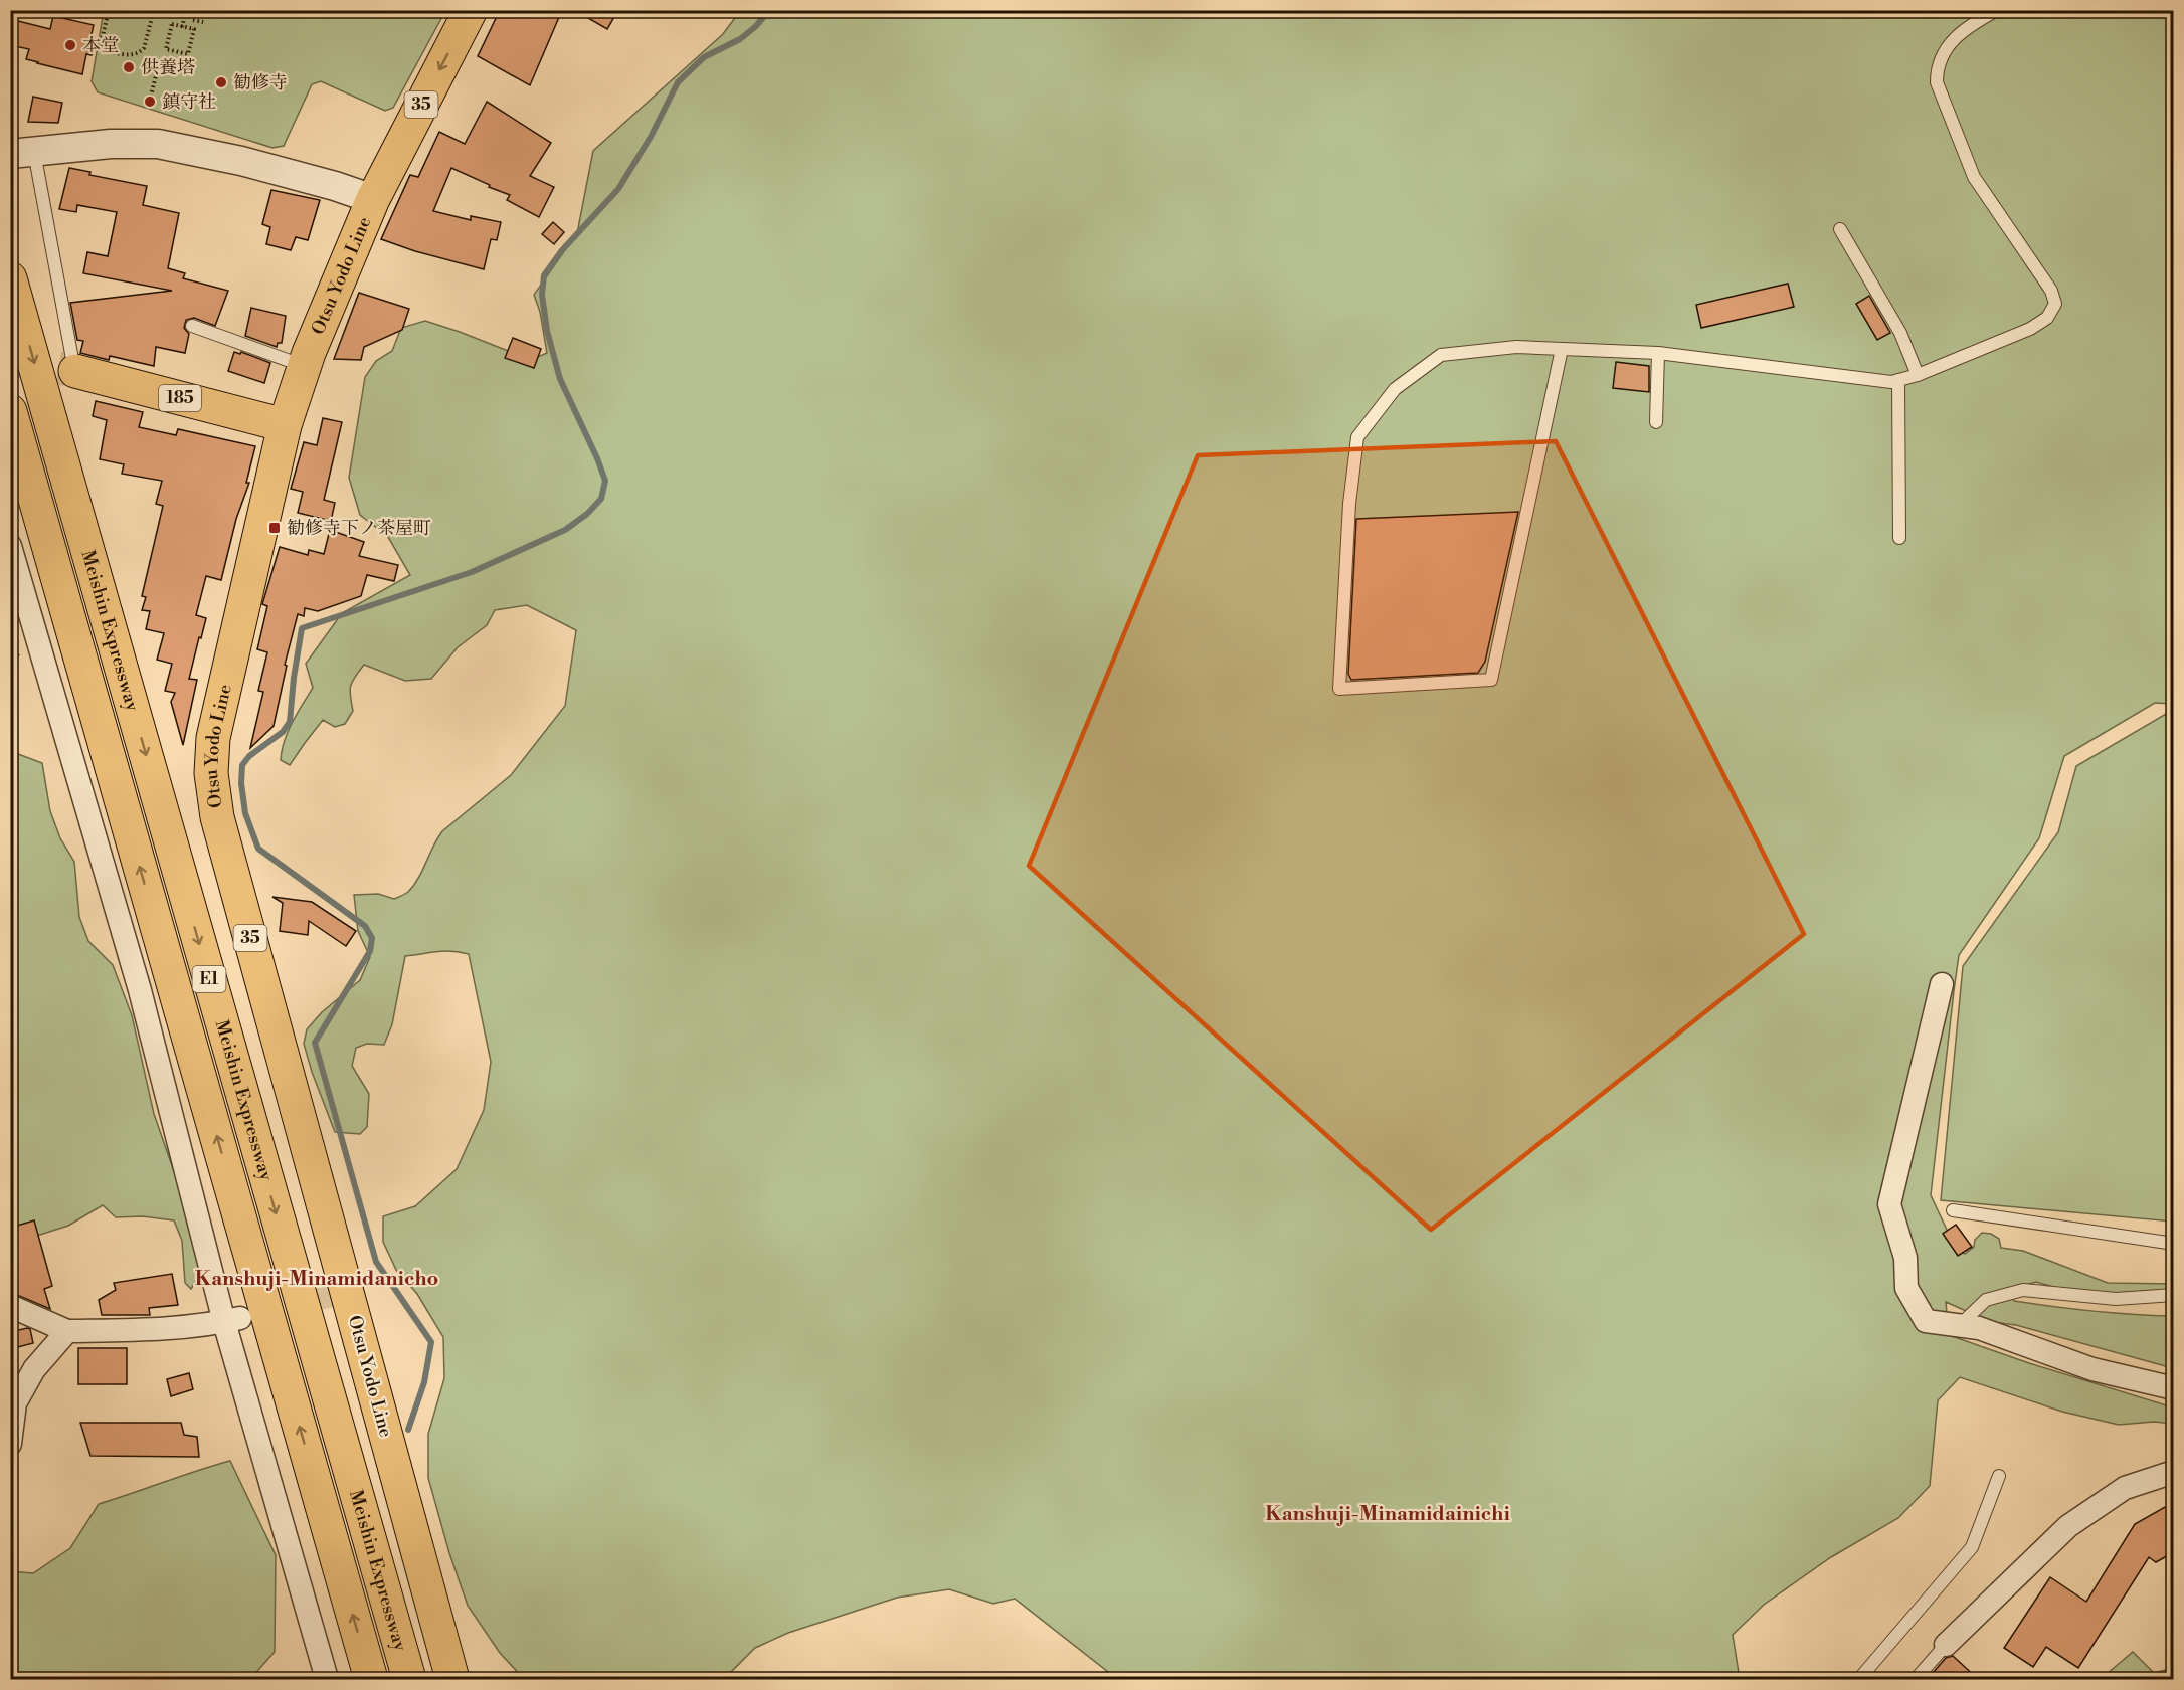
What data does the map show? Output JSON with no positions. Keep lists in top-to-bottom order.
{
  "streets": {
    "main road": [
      "35",
      "Otsu Yodo Line",
      "185",
      "Meishin Expressway",
      "E1"
    ]
  },
  "crossings": [
    ["Otsu Yodo Line", "185"]
  ],
  "districts": ["Kanshuji-Minamidanicho", "Kanshuji-Minamidainichi"],
  "places": {
    "other": [
      "本堂",
      "供養塔",
      "勧修寺",
      "鎮守社"
    ],
    "transit": ["勧修寺下ノ茶屋町"]
  }
}
